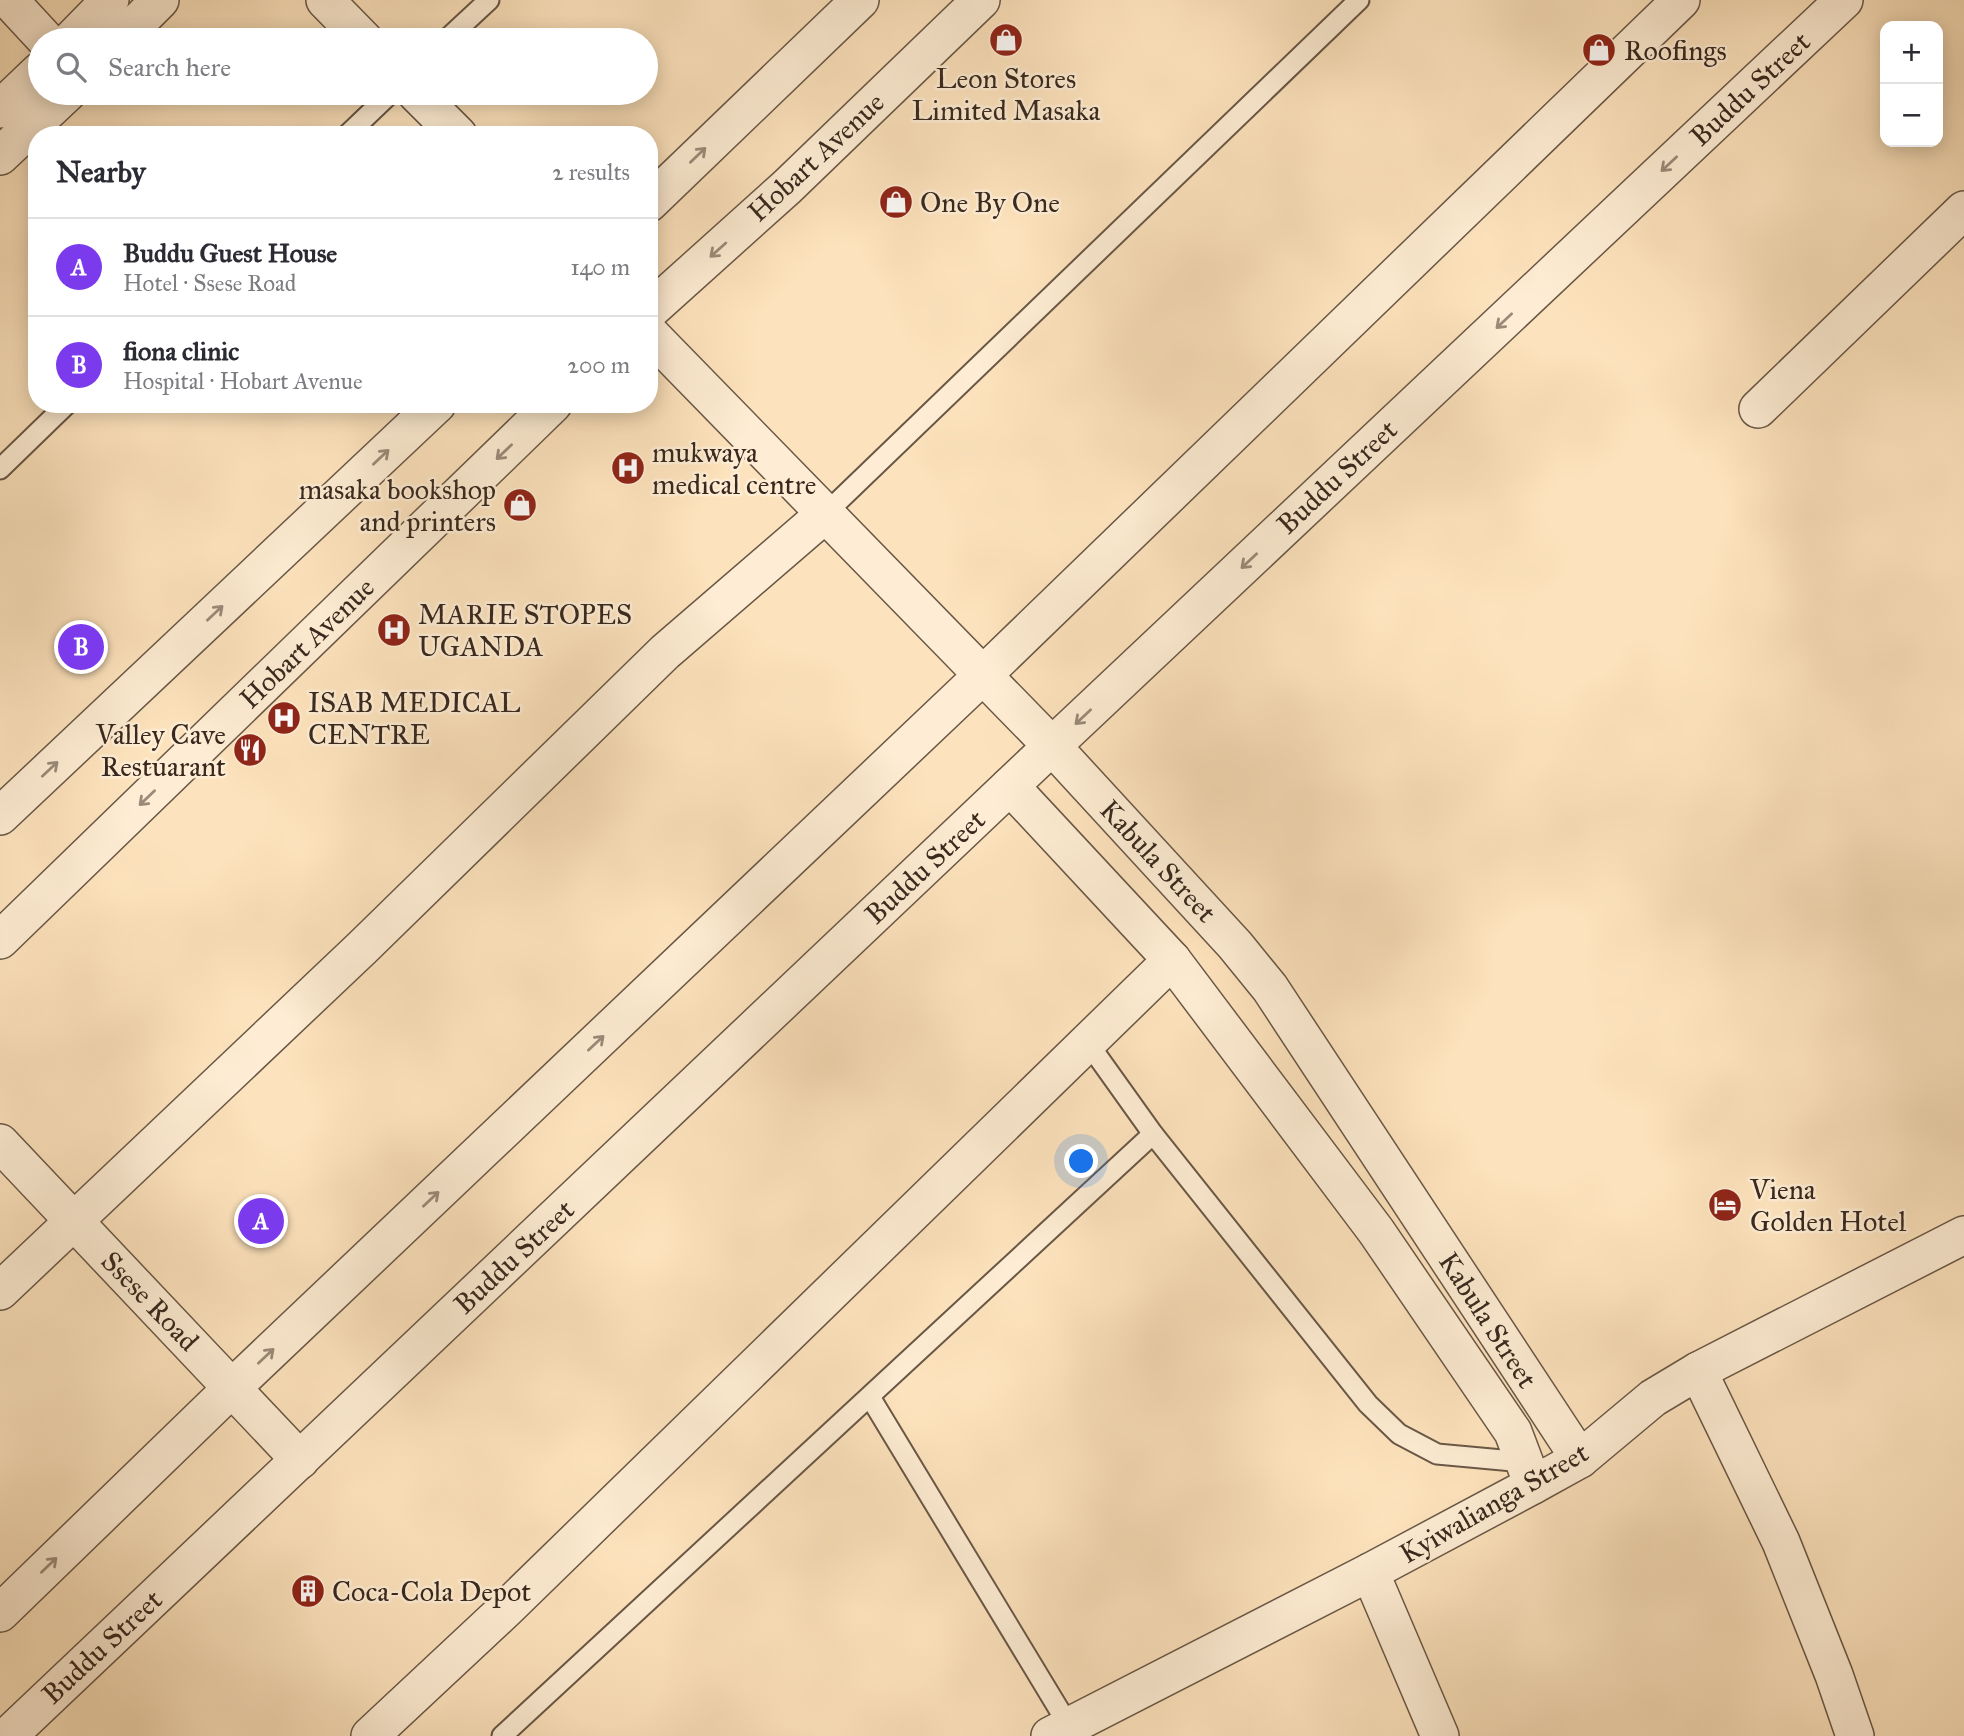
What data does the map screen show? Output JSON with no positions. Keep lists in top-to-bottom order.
{
  "streets": {
    "street": [
      "Buddu Street",
      "Hobart Avenue",
      "Kabula Street",
      "Ssese Road",
      "Kyiwalianga Street"
    ]
  },
  "crossings": [
    ["Buddu Street", "Kabula Street"],
    ["Buddu Street", "Ssese Road"],
    ["Kabula Street", "Kyiwalianga Street"]
  ],
  "places": {
    "shop": [
      "Leon Stores Limited Masaka",
      "Roofings",
      "One By One",
      "masaka bookshop and printers"
    ],
    "hospital": ["mukwaya medical centre", "MARIE STOPES UGANDA", "ISAB MEDICAL CENTRE"],
    "restaurant": ["Valley Cave Restuarant"],
    "hotel": ["Viena Golden Hotel"],
    "building": ["Coca-Cola Depot"]
  },
  "page": {
    "map_buttons": ["+", "−"],
    "search": "Search here",
    "heading": ["Nearby", "2 results"],
    "list": [
      {
        "mark": "A",
        "name": "Buddu Guest House",
        "note": "Hotel · Ssese Road",
        "value": "140 m"
      },
      {
        "mark": "B",
        "name": "fiona clinic",
        "note": "Hospital · Hobart Avenue",
        "value": "200 m"
      }
    ],
    "pins": ["B", "A"]
  }
}
